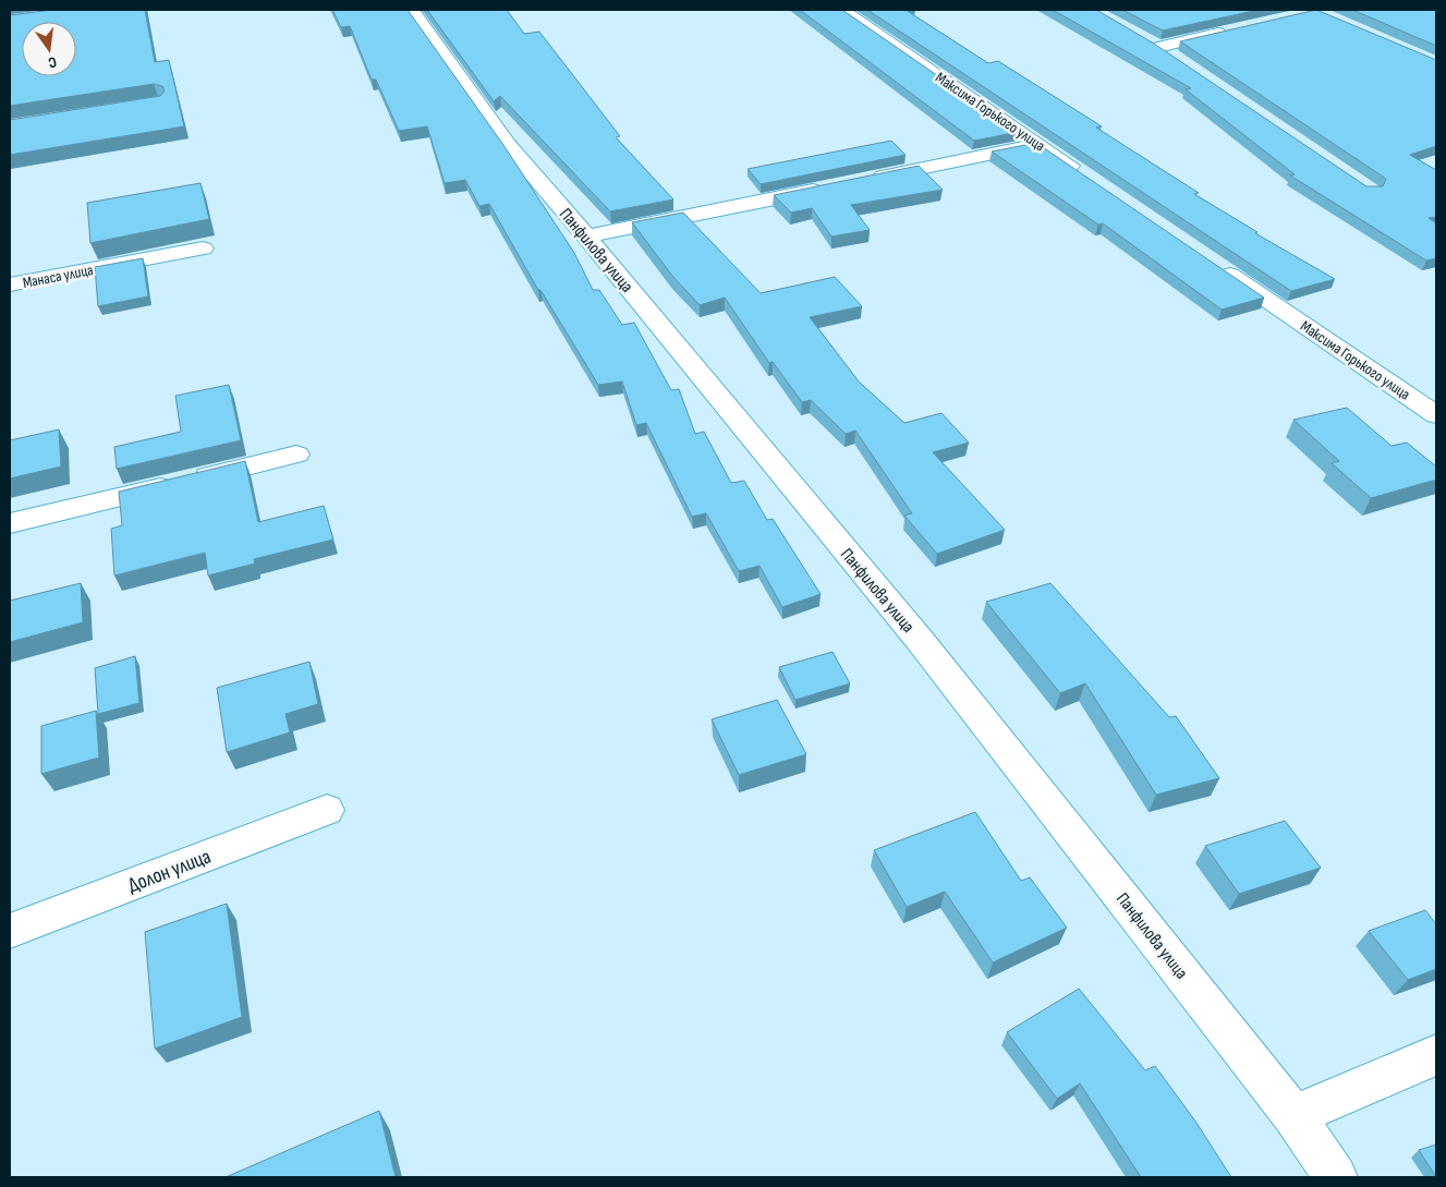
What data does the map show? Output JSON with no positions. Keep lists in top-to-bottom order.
{
  "streets": {
    "street": [
      "Максима Горького улица",
      "Панфилова улица",
      "Манаса улица",
      "Долон улица"
    ]
  },
  "north": "bottom"
}
